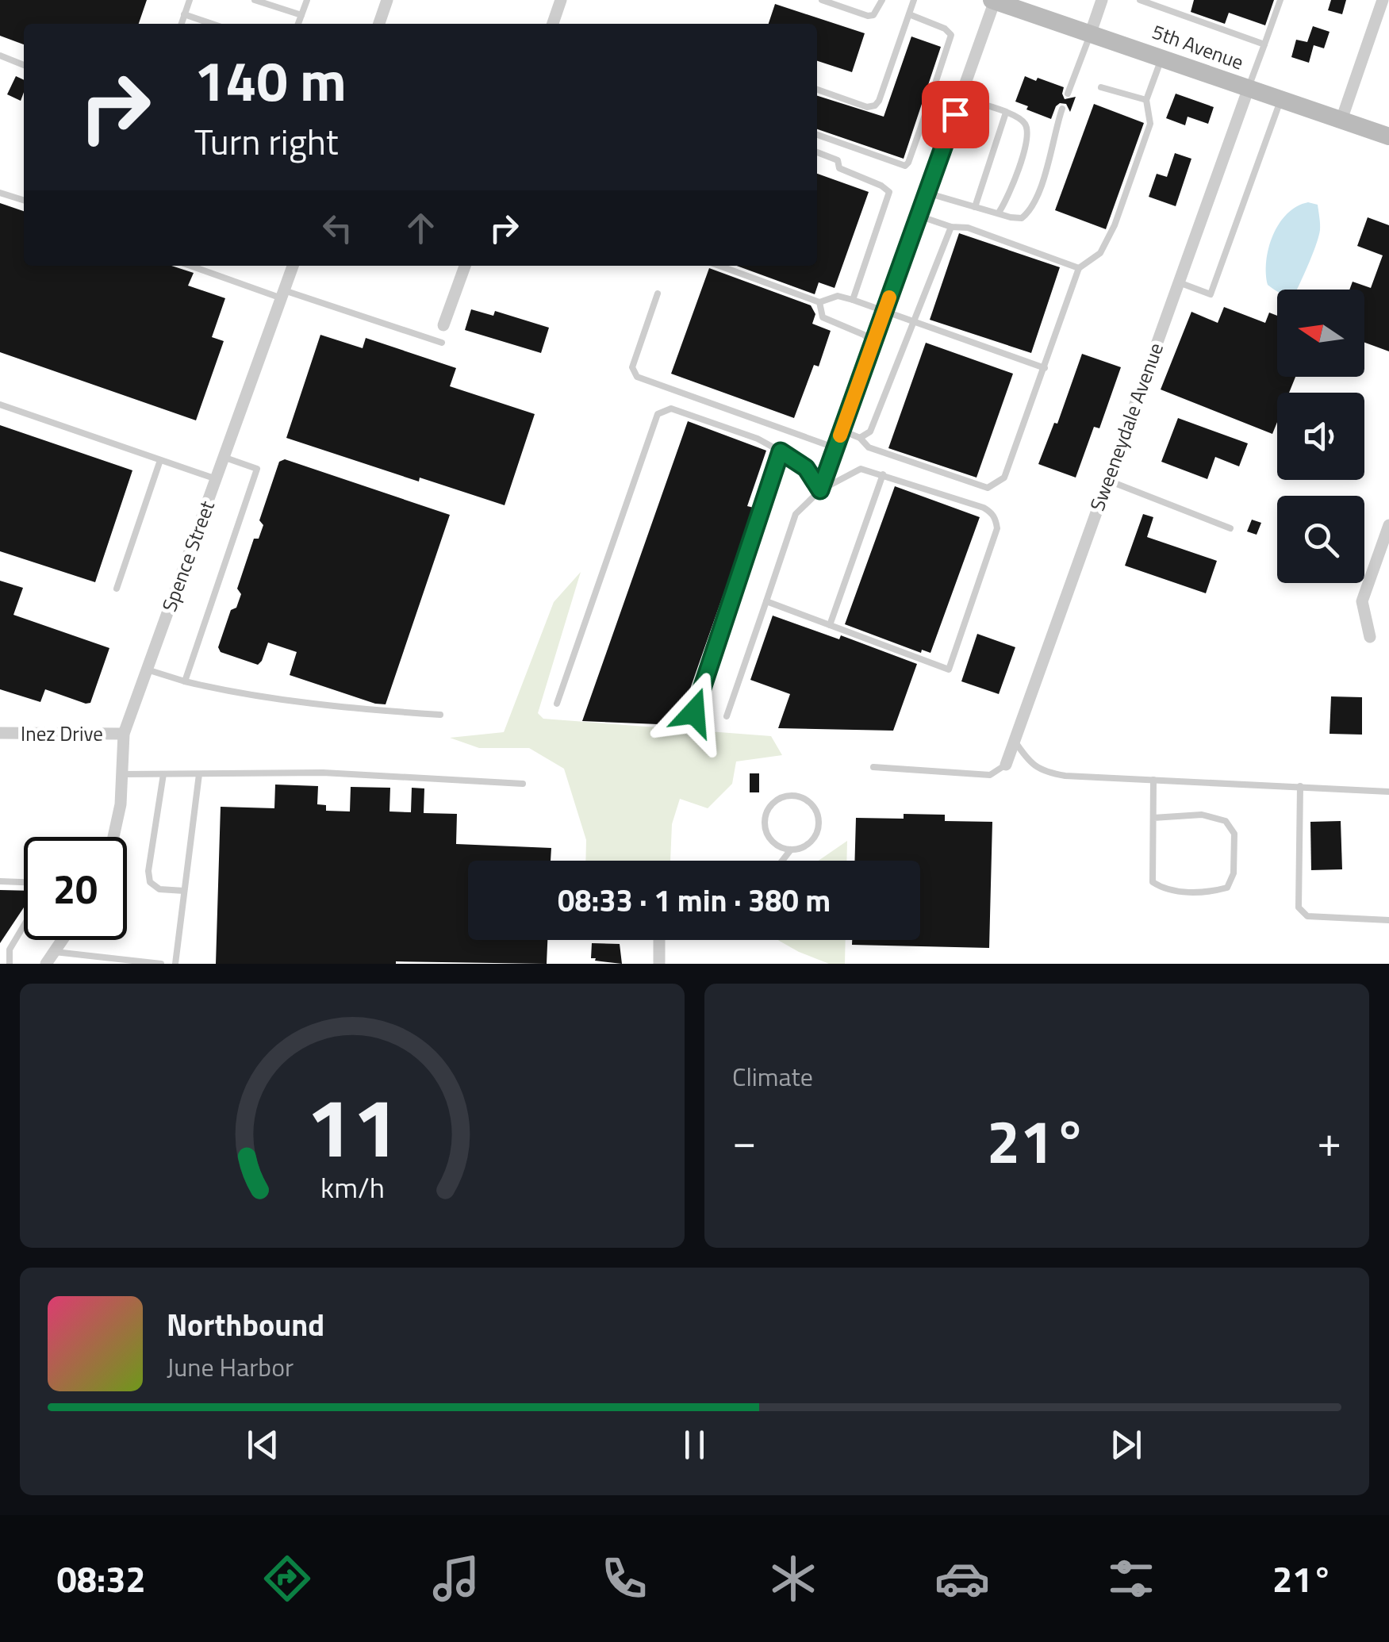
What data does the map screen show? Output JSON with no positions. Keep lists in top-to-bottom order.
{
  "streets": {
    "main road": ["5th Avenue"],
    "street": ["Sweeneydale Avenue", "Spence Street", "Inez Drive"]
  },
  "crossings": [
    ["5th Avenue", "Sweeneydale Avenue"],
    ["Spence Street", "Inez Drive"]
  ],
  "north": "left",
  "page": {
    "turn": ["140 m", "Turn right"],
    "limit": "20",
    "trip": "08:33 · 1 min · 380 m",
    "tile": "Climate",
    "heat": ["−", "21°", "+"],
    "song": ["Northbound", "June Harbor"],
    "tabs": ["08:32", "21°"],
    "gauge": ["11", "km/h"]
  }
}
